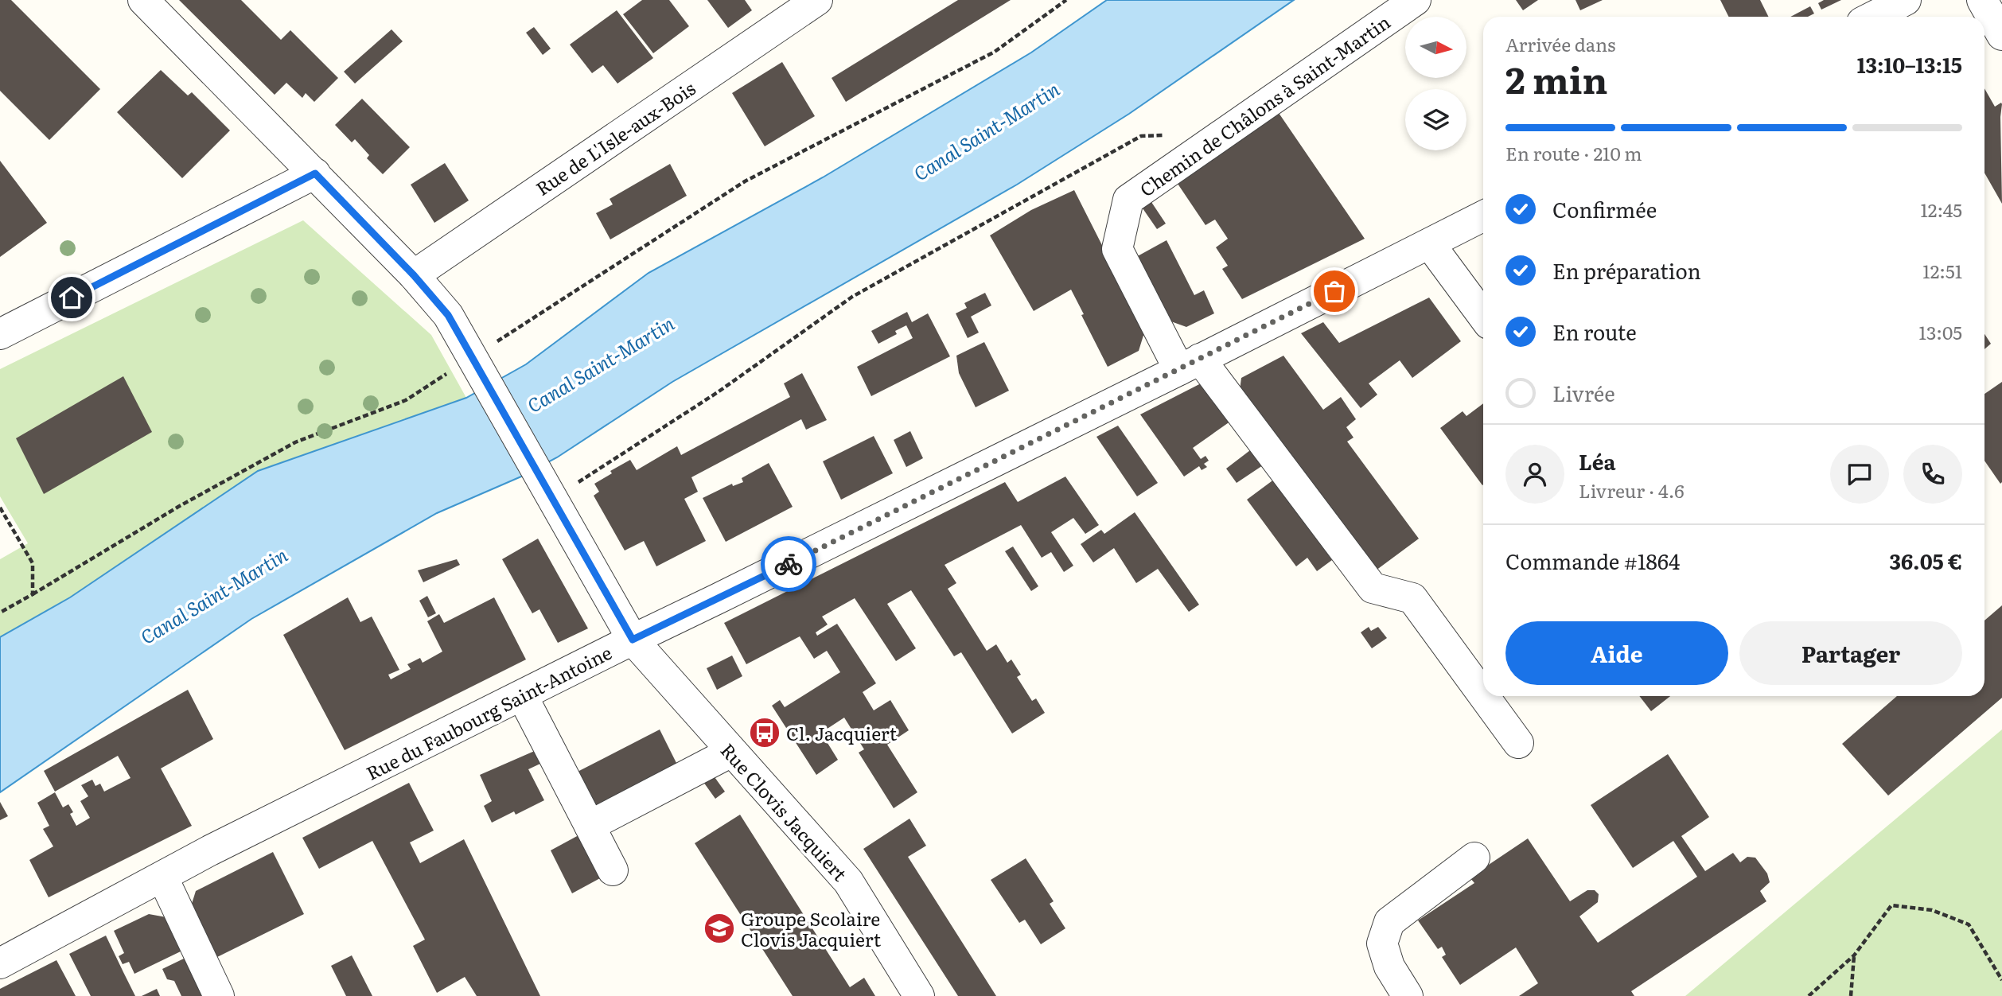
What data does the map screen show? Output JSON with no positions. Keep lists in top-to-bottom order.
{
  "streets": {
    "street": [
      "Chemin de Châlons à Saint-Martin",
      "Rue de L'Isle-aux-Bois",
      "Rue du Faubourg Saint-Antoine",
      "Rue Clovis Jacquiert"
    ]
  },
  "crossings": [
    ["Chemin de Châlons à Saint-Martin", "Rue du Faubourg Saint-Antoine"],
    ["Rue de L'Isle-aux-Bois", "Rue Clovis Jacquiert"],
    ["Rue du Faubourg Saint-Antoine", "Rue Clovis Jacquiert"]
  ],
  "water": ["Canal Saint-Martin"],
  "places": {
    "bus stop": ["Cl. Jacquiert"],
    "school or university": ["Groupe Scolaire Clovis Jacquiert"]
  },
  "north": "right",
  "page": {
    "heading": ["2 min", "Arrivée dans", "13:10–13:15"],
    "panel": [
      "Léa",
      "Livreur · 4.6",
      "Commande #1864",
      "36.05 €"
    ],
    "bar": "En route · 210 m",
    "list": [
      ["Confirmée", "12:45"],
      ["En préparation", "12:51"],
      ["En route", "13:05"],
      "Livrée"
    ],
    "buttons": ["Aide", "Partager"]
  }
}
